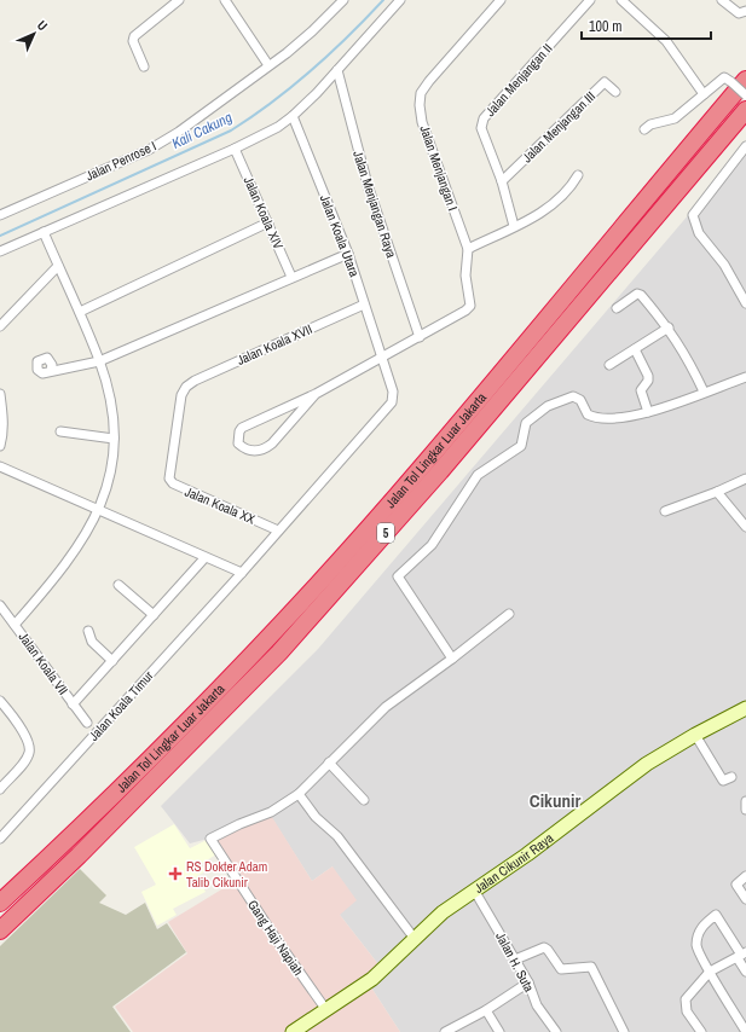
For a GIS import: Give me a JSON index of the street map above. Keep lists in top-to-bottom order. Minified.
{"streets":{"highway":["Jalan Tol Lingkar Luar Jakarta","5"],"street":["Jalan Menjangan II","Jalan Menjangan III","Jalan Penrose I","Jalan Menjangan I","Jalan Menjangan Raya","Jalan Koala XIV","Jalan Koala Utara","Jalan Koala XVII","Jalan Koala XX","Jalan Koala VII","Jalan Koala Timur","Jalan Cikunir Raya","Gang Haji Napiah","Jalan H. Suta"]},"crossings":[["Jalan Menjangan II","Jalan Menjangan III"],["Jalan Koala Utara","Jalan Koala XVII"],["Jalan Koala Utara","Jalan Koala XX"],["Jalan Koala Utara","Jalan Koala Timur"],["Jalan Koala XVII","Jalan Koala XX"],["Jalan Koala XX","Jalan Koala Timur"],["Jalan Cikunir Raya","Gang Haji Napiah"],["Jalan Cikunir Raya","Jalan H. Suta"]],"districts":["Cikunir"],"water":["Kali Cakung"],"places":{"health":["RS Dokter Adam Talib Cikunir"]},"scale_bar":"100 m","north":"top right"}
